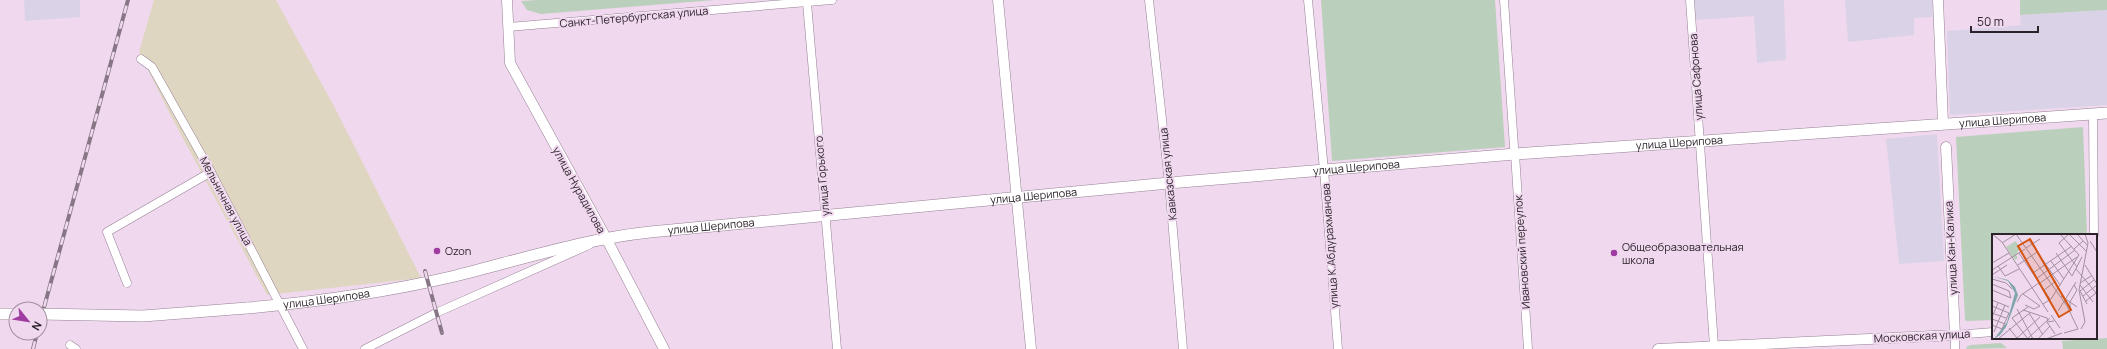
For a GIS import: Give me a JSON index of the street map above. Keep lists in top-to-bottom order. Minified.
{"streets":{"main road":["улица Шерипова"],"street":["Санкт-Петербургская улица","улица Сафонова","Кавказская улица","улица Горького","улица Нурадилова","Мельничная улица","улица К.Абдурахманова","улица Кан-Калика","Ивановский переулок","Московская улица"]},"crossings":[["Санкт-Петербургская улица","улица Горького"],["Санкт-Петербургская улица","улица Нурадилова"],["улица Сафонова","улица Шерипова"],["улица Сафонова","Московская улица"],["улица Шерипова","Кавказская улица"],["улица Шерипова","улица Горького"],["улица Шерипова","улица Нурадилова"],["улица Шерипова","Мельничная улица"],["улица Шерипова","улица К.Абдурахманова"],["улица Шерипова","Ивановский переулок"],["улица Кан-Калика","Московская улица"]],"places":["Ozon","Общеобразовательная школа"],"scale_bar":"50 m","north":"bottom right"}
